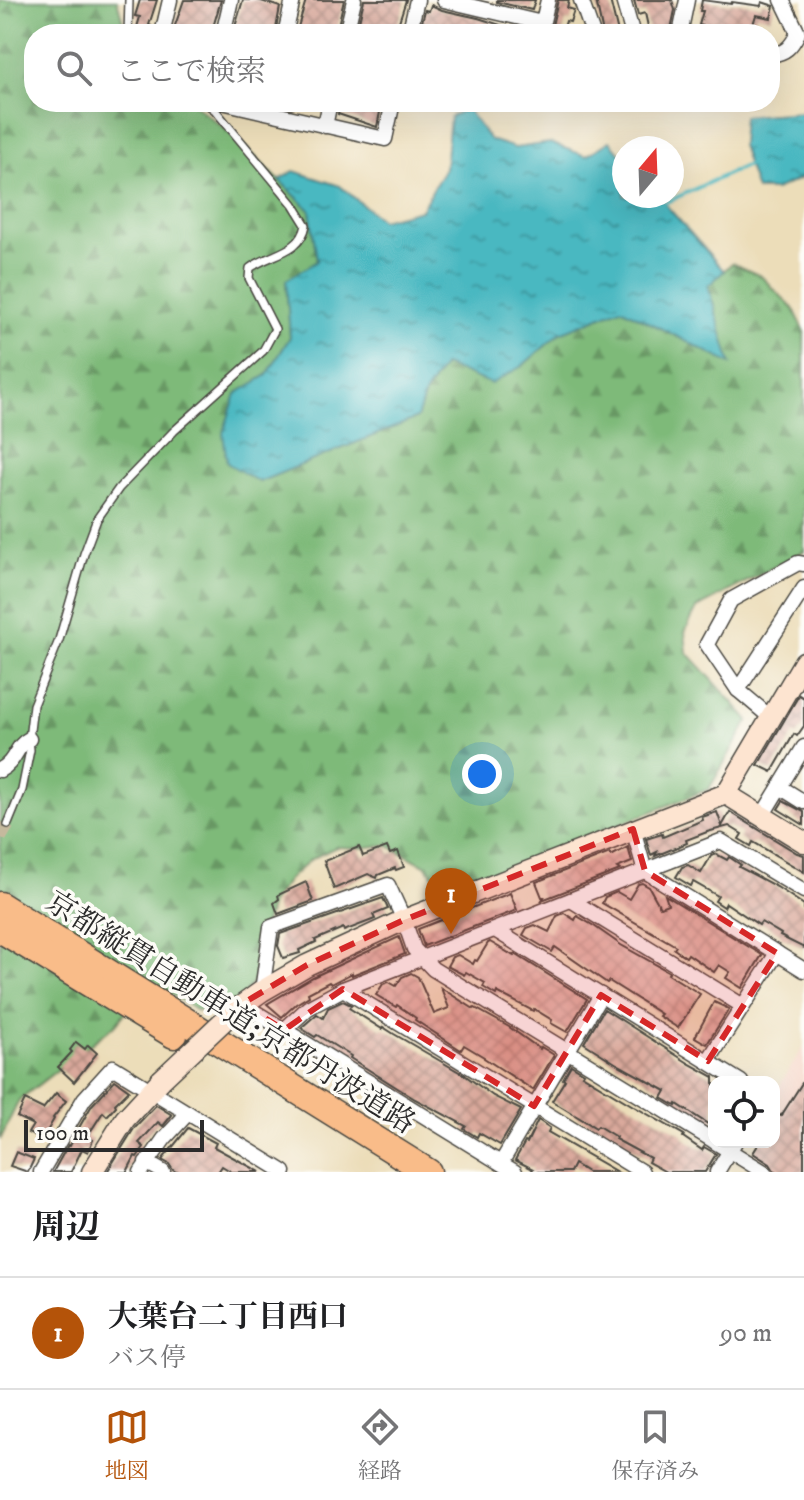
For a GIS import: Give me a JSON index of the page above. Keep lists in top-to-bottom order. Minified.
{"streets":{"highway":["京都縦貫自動車道;京都丹波道路"]},"scale_bar":"100 m","north":"top","page":{"search":"ここで検索","pins":"1","scale":"100 m","heading":"周辺","list":[{"mark":"1","name":"大葉台二丁目西口","note":"バス停","value":"90 m"}],"nav":["地図","経路","保存済み"]}}
